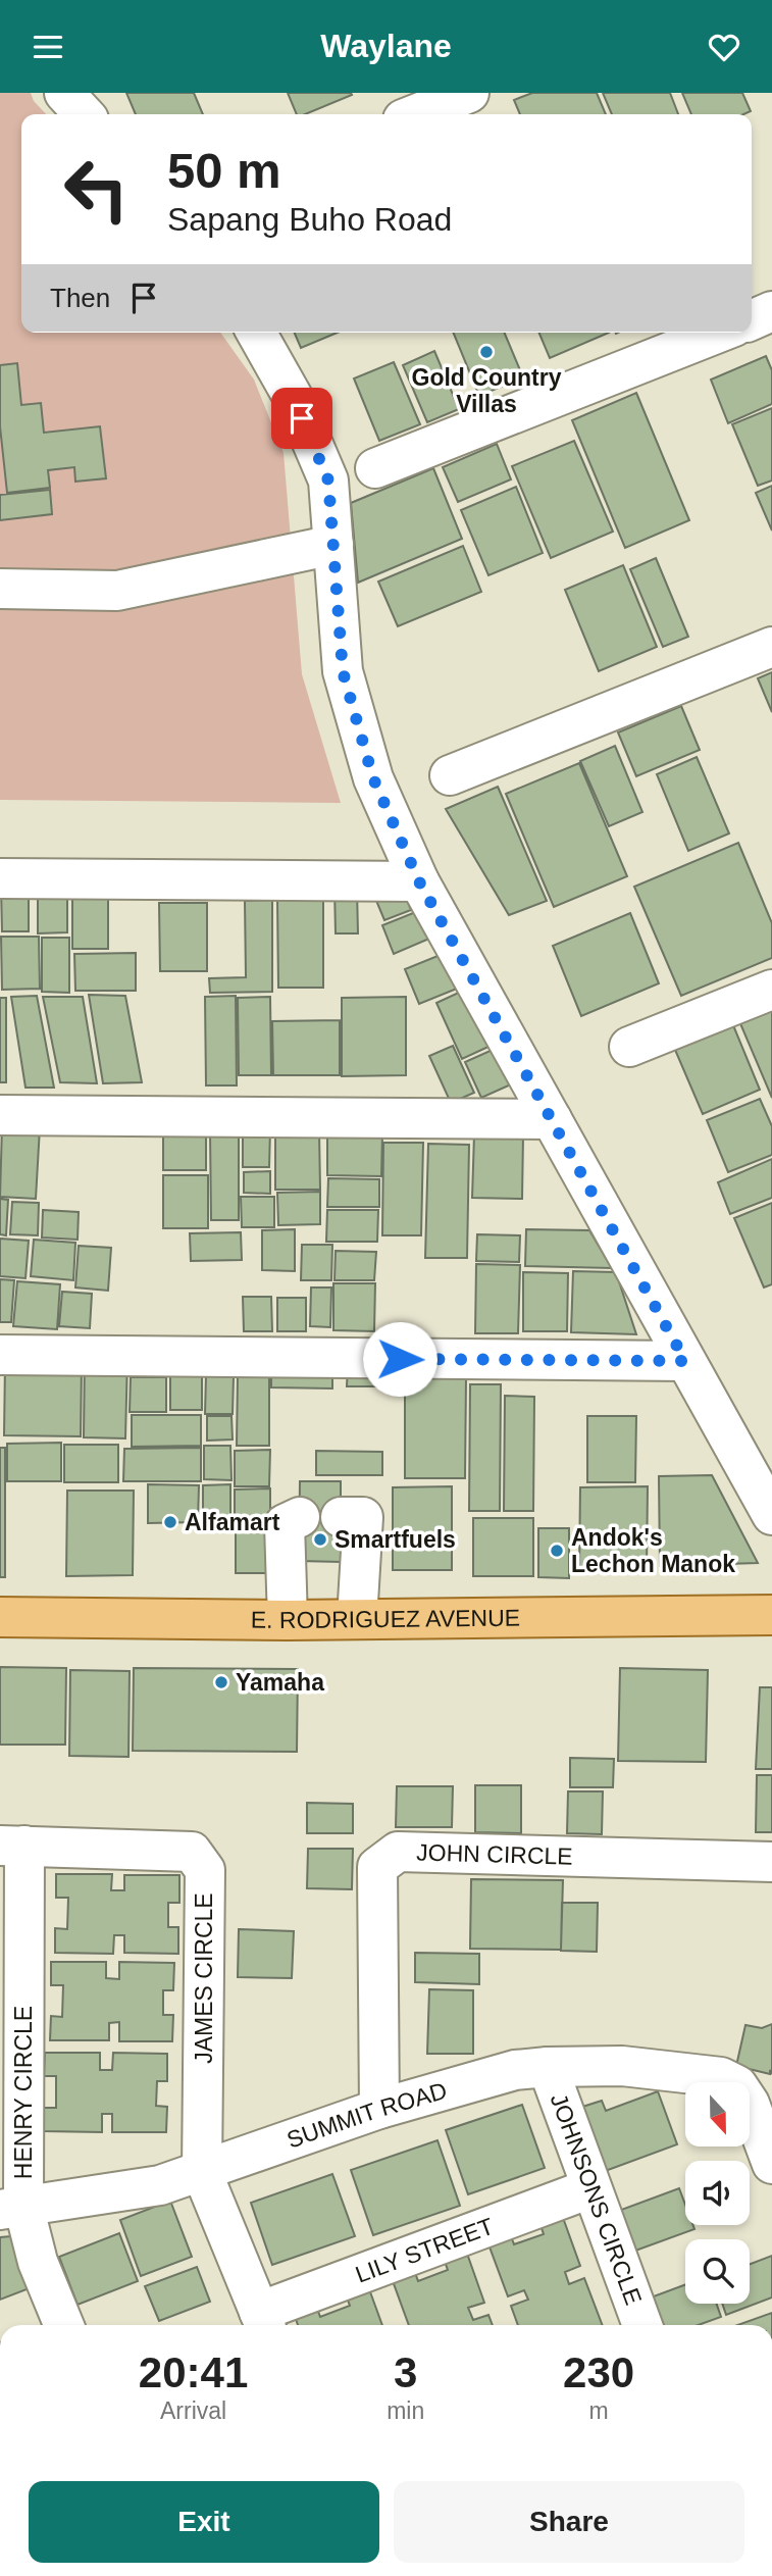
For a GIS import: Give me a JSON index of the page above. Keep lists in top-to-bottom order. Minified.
{"streets":{"main road":["E. RODRIGUEZ AVENUE"],"street":["JOHN CIRCLE","JAMES CIRCLE","HENRY CIRCLE","SUMMIT ROAD","JOHNSONS CIRCLE","LILY STREET"]},"crossings":[["JOHN CIRCLE","SUMMIT ROAD"],["JAMES CIRCLE","HENRY CIRCLE"],["JAMES CIRCLE","SUMMIT ROAD"],["HENRY CIRCLE","SUMMIT ROAD"],["SUMMIT ROAD","JOHNSONS CIRCLE"],["JOHNSONS CIRCLE","LILY STREET"]],"places":["Gold Country Villas","Alfamart","Smartfuels","Andok's Lechon Manok","Yamaha"],"north":"bottom","page":{"header":"Waylane","turn":["50 m","Sapang Buho Road"],"then":"Then","eta":["20:41","Arrival","3","min","230","m"],"buttons":["Exit","Share"]}}
